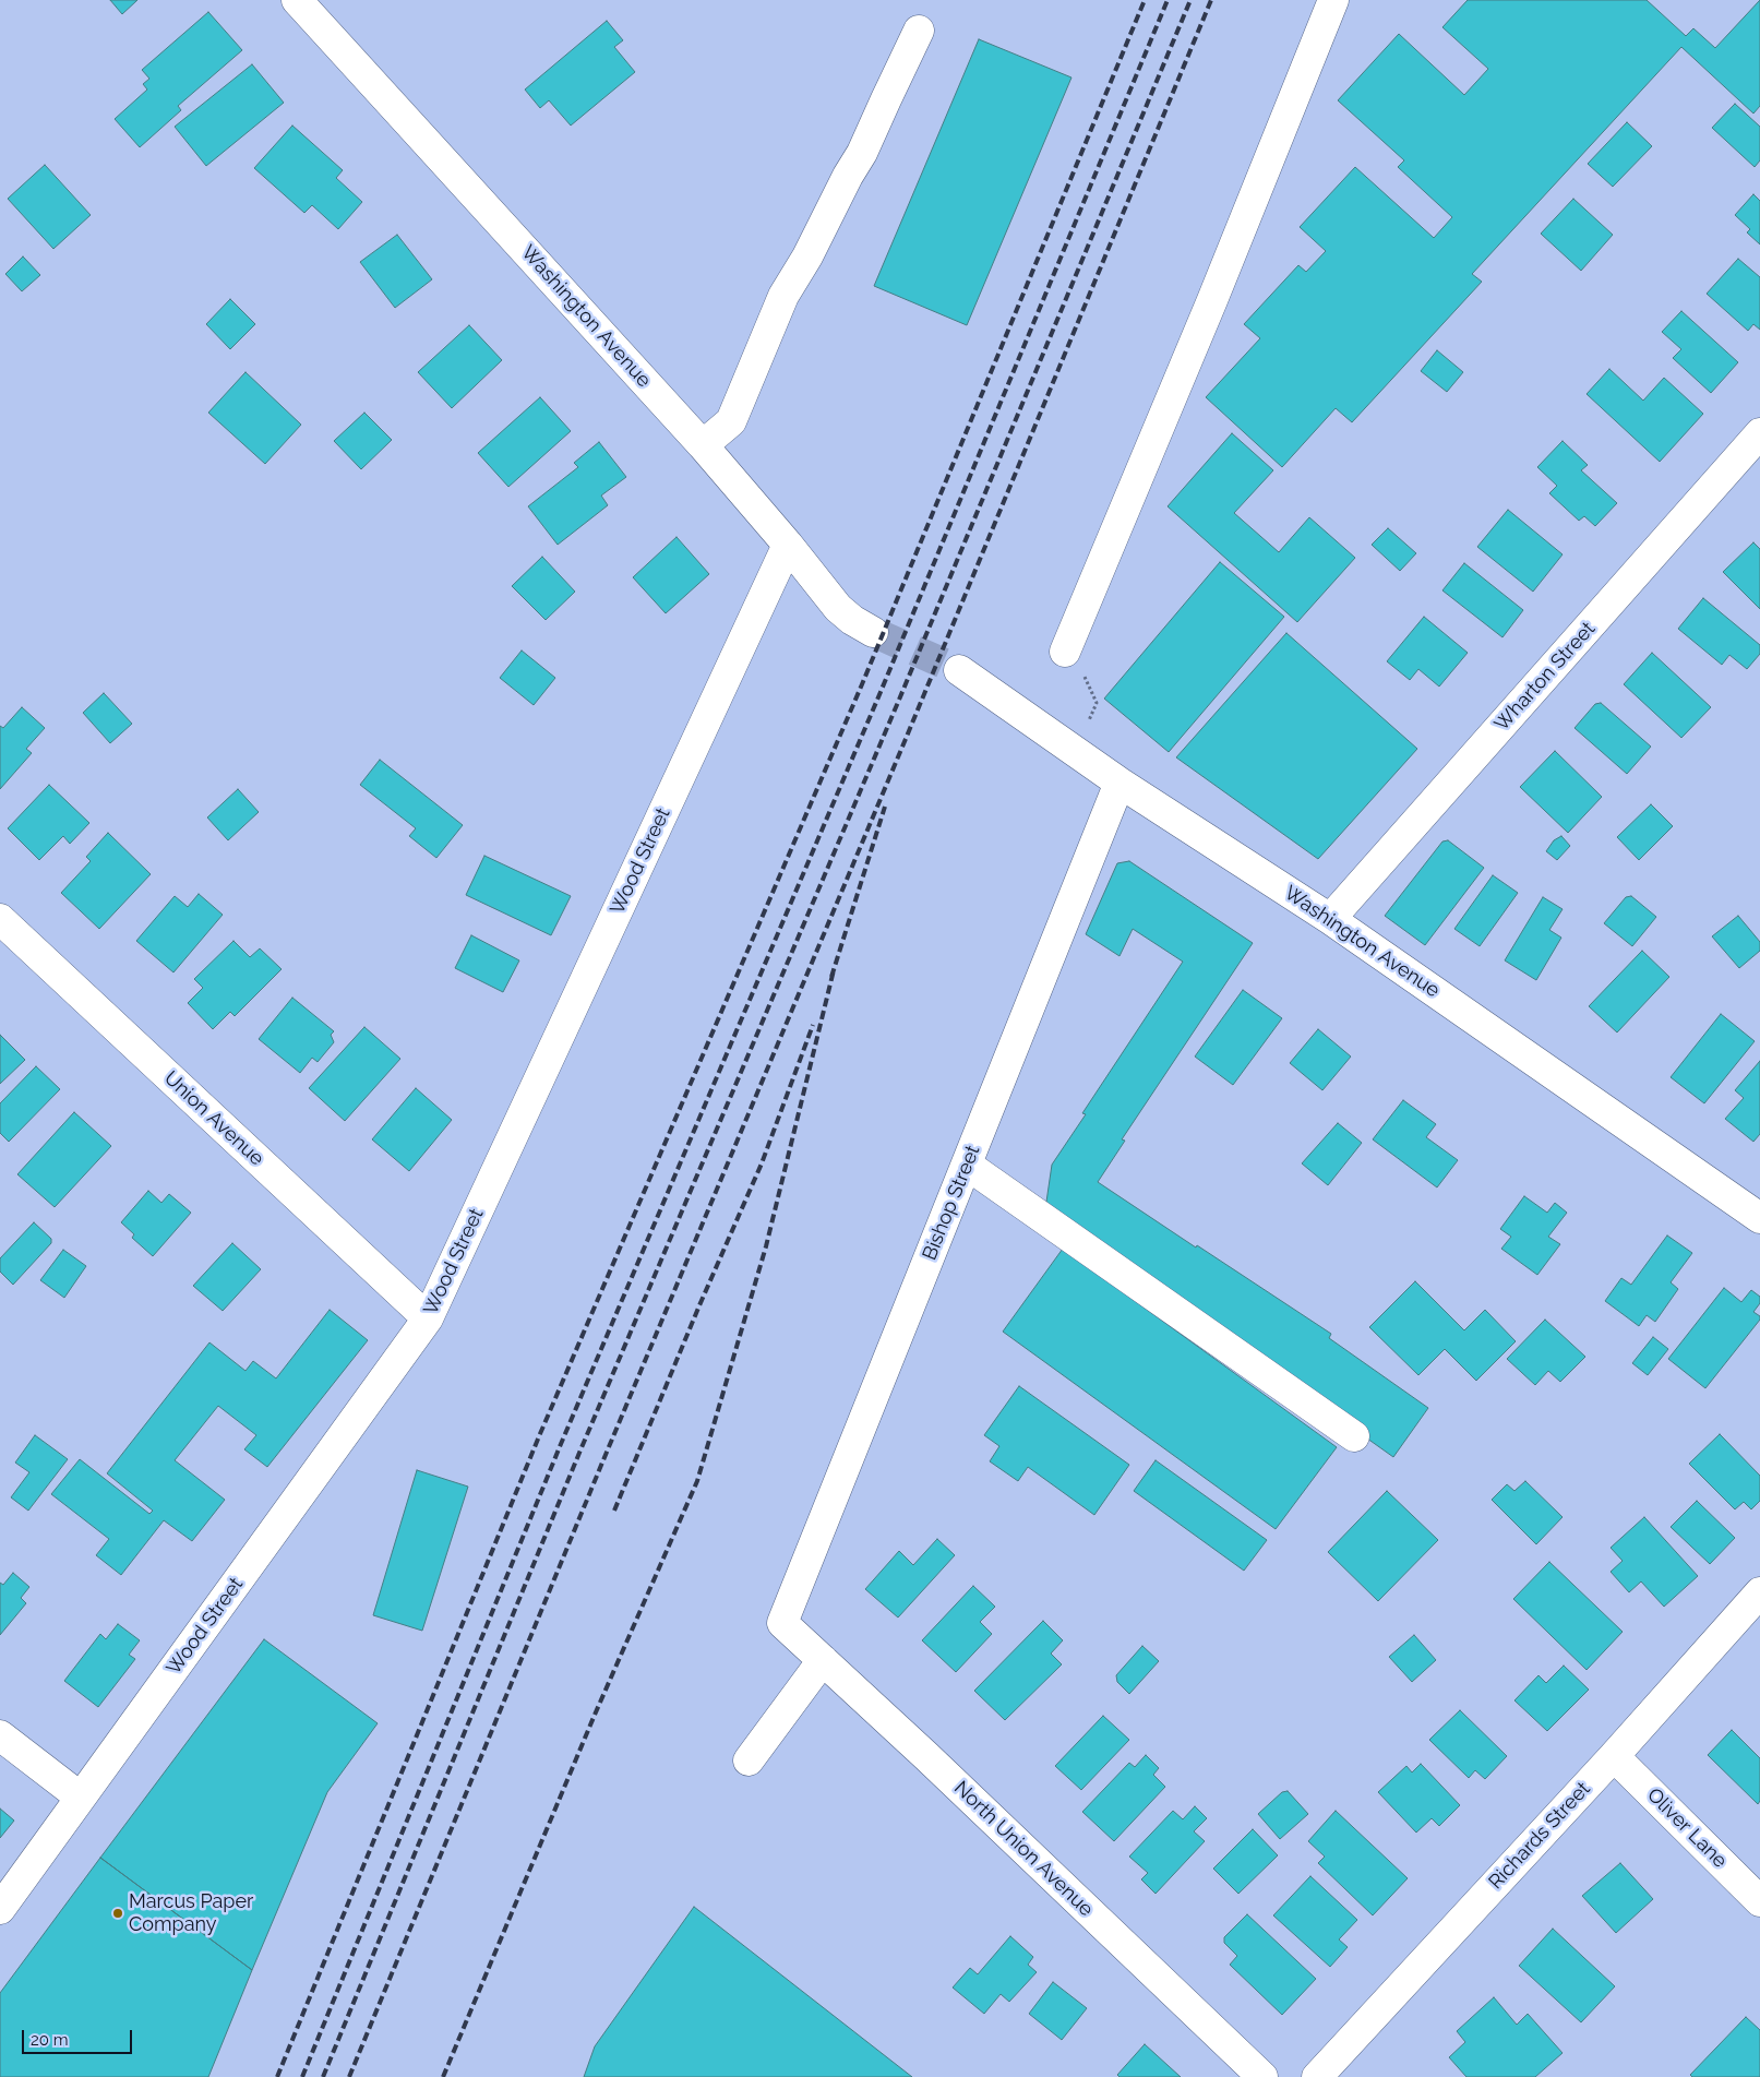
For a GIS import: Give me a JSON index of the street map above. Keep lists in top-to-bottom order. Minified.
{"streets":{"street":["Washington Avenue","Wharton Street","Wood Street","Union Avenue","Bishop Street","Oliver Lane","Richards Street","North Union Avenue"]},"crossings":[["Washington Avenue","Wharton Street"],["Washington Avenue","Wood Street"],["Washington Avenue","Bishop Street"],["Wood Street","Union Avenue"],["Bishop Street","North Union Avenue"],["Oliver Lane","Richards Street"]],"places":["Marcus Paper Company"],"scale_bar":"20 m"}
